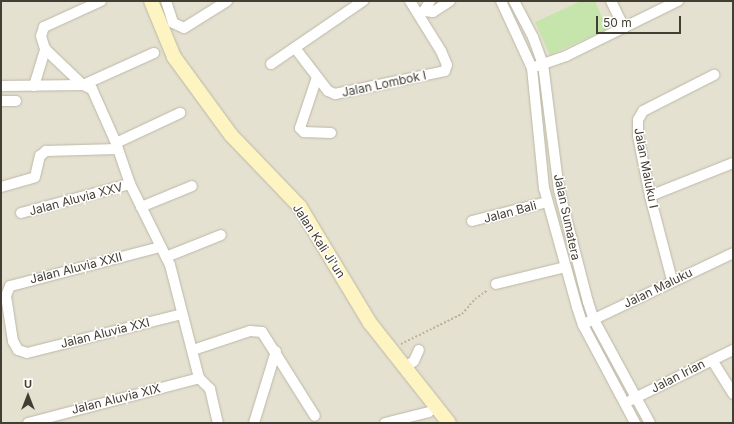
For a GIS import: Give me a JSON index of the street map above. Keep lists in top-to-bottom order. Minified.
{"streets":{"street":["Jalan Lombok I","Jalan Maluku I","Jalan Aluvia XXV","Jalan Bali","Jalan Sumatera","Jalan Kali Ji'un","Jalan Aluvia XXII","Jalan Maluku","Jalan Aluvia XXI","Jalan Irian","Jalan Aluvia XIX"]},"crossings":[["Jalan Maluku I","Jalan Maluku"],["Jalan Bali","Jalan Sumatera"],["Jalan Sumatera","Jalan Maluku"],["Jalan Sumatera","Jalan Irian"],["Jalan Aluvia XXII","Jalan Aluvia XXI"]],"scale_bar":"50 m","north":"top"}
